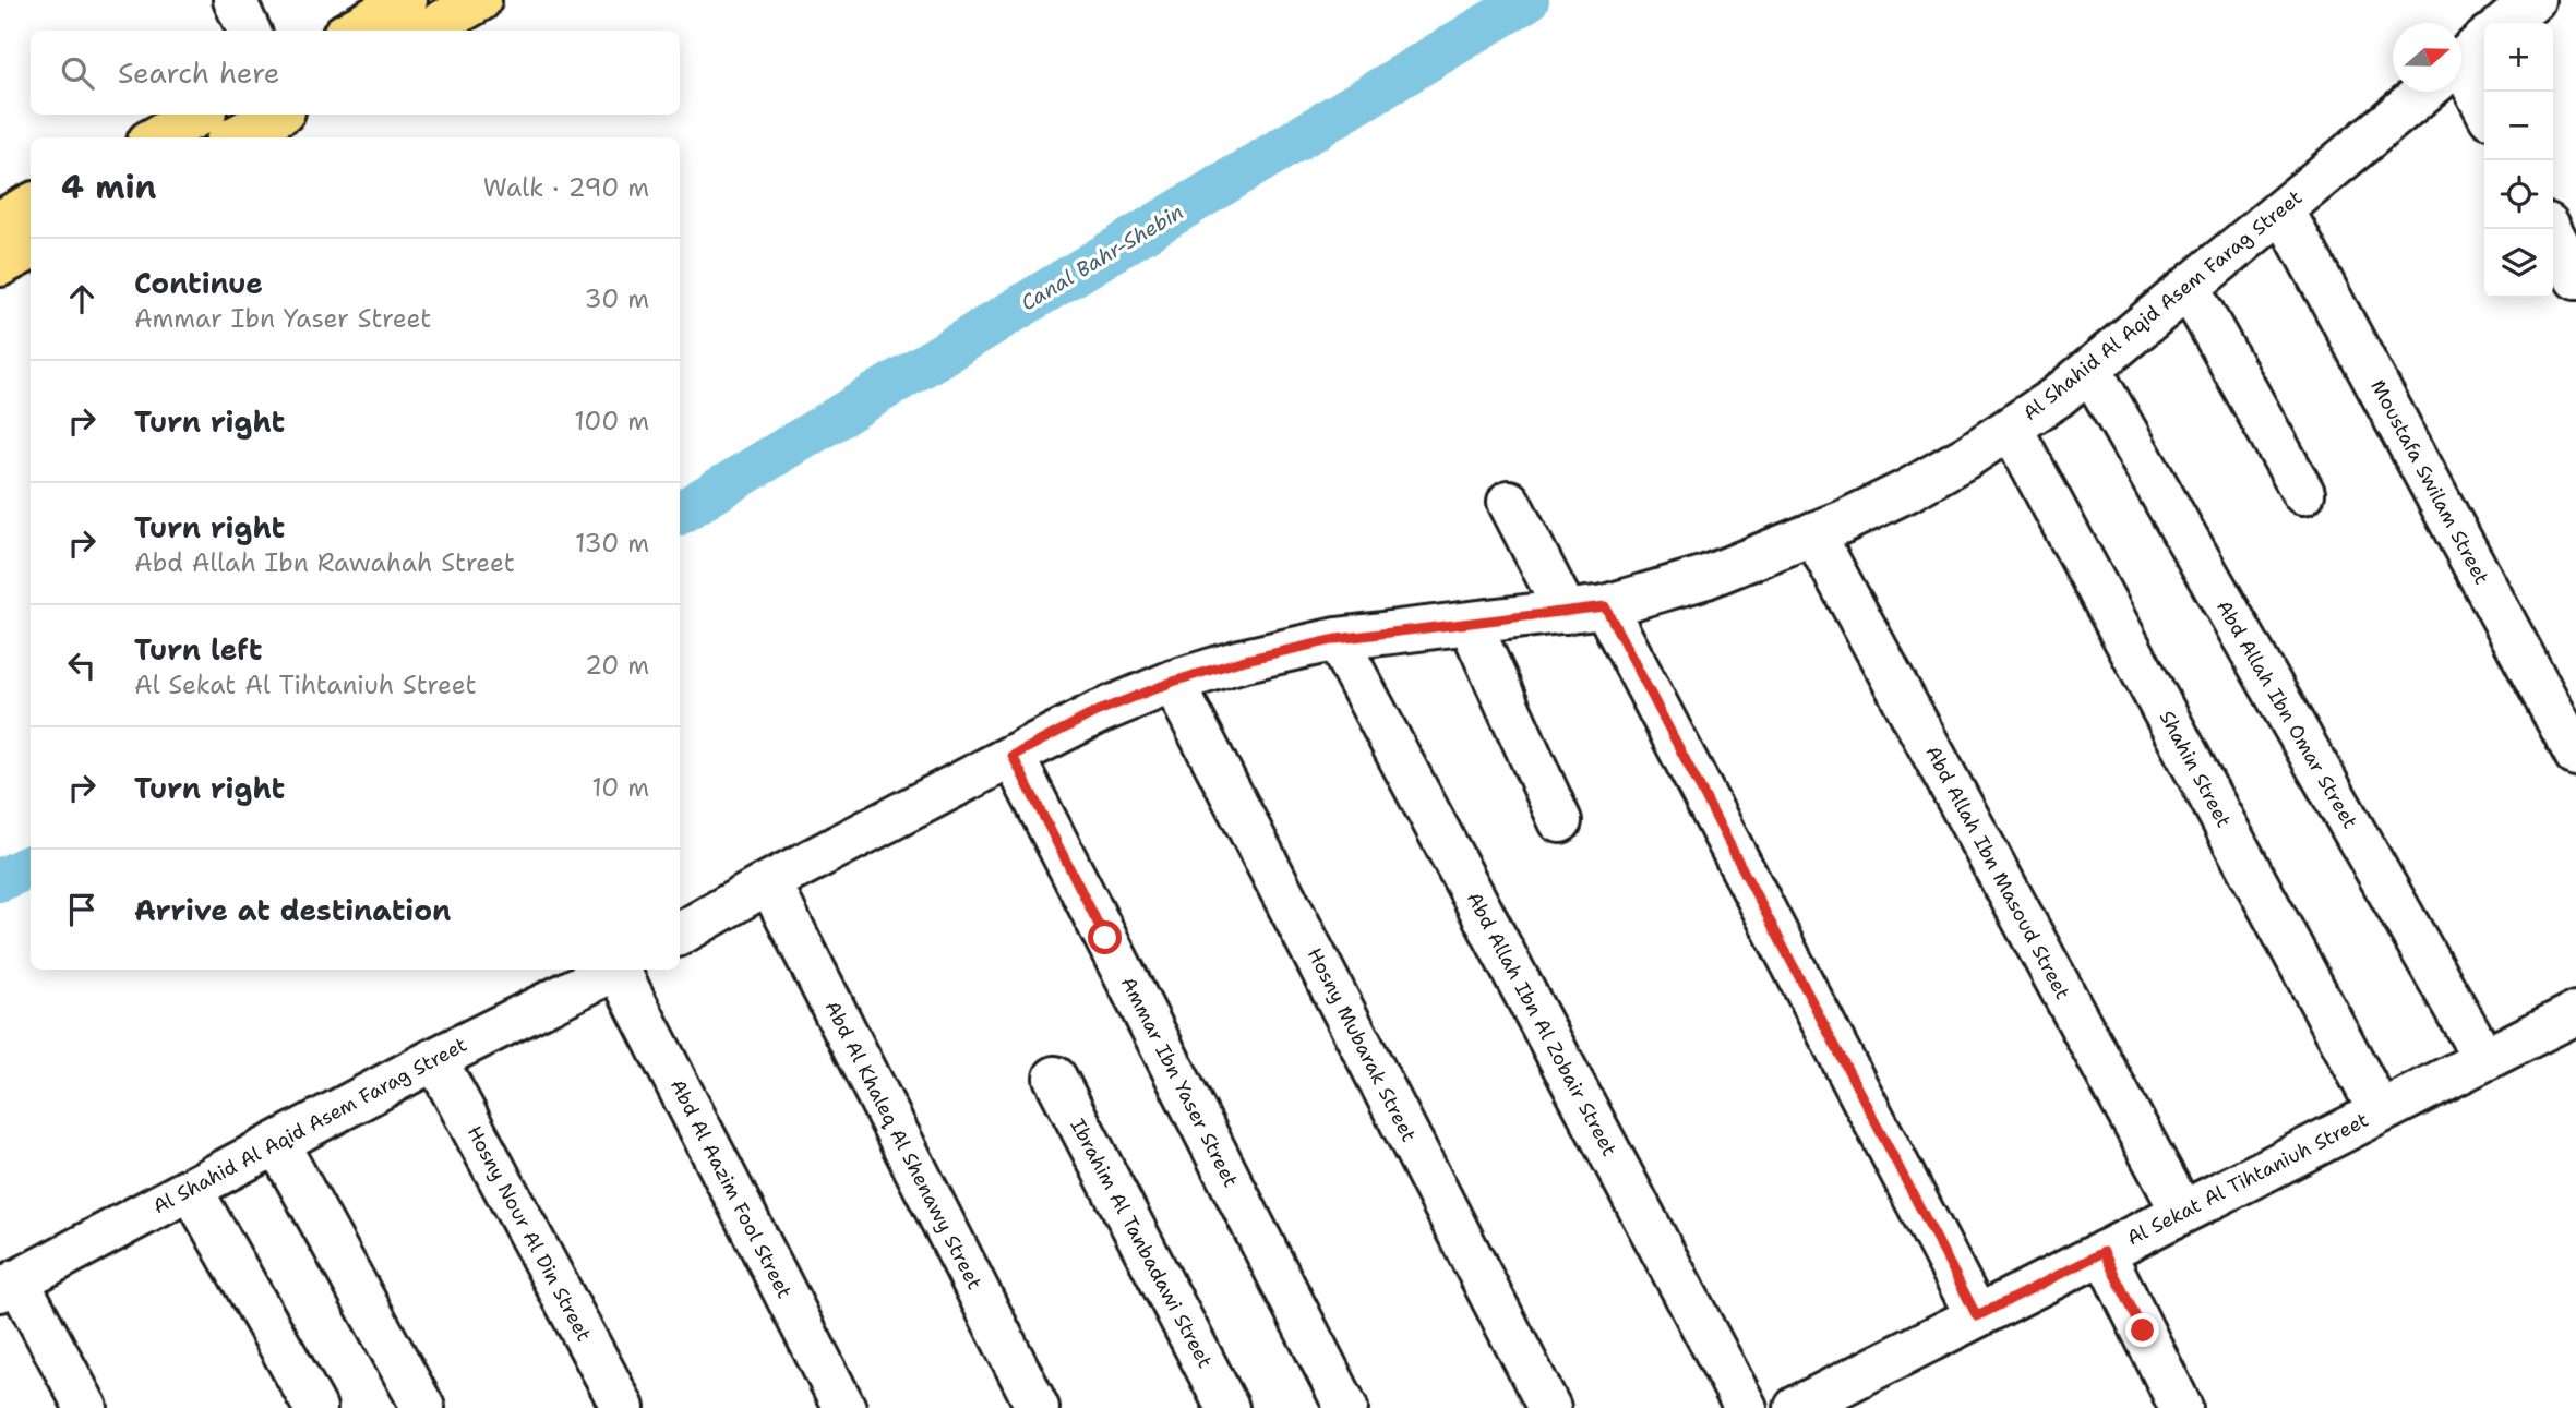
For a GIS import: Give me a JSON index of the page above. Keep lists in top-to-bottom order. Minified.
{"streets":{"street":["Al Shahid Al Aqid Asem Farag Street","Moustafa Swilam Street","Abd Allah Ibn Omar Street","Shahin Street","Abd Allah Ibn Masoud Street","Abd Allah Ibn Al Zobair Street","Hosny Mubarak Street","Ammar Ibn Yaser Street","Abd Al Khaleq Al Shenawy Street","Al Sekat Al Tihtaniuh Street","Abd Al Aazim Fool Street","Hosny Nour Al Din Street","Ibrahim Al Tanbadawi Street"]},"crossings":[["Al Shahid Al Aqid Asem Farag Street","Moustafa Swilam Street"],["Al Shahid Al Aqid Asem Farag Street","Abd Allah Ibn Omar Street"],["Al Shahid Al Aqid Asem Farag Street","Shahin Street"],["Al Shahid Al Aqid Asem Farag Street","Abd Allah Ibn Masoud Street"],["Al Shahid Al Aqid Asem Farag Street","Abd Allah Ibn Al Zobair Street"],["Al Shahid Al Aqid Asem Farag Street","Hosny Mubarak Street"],["Al Shahid Al Aqid Asem Farag Street","Ammar Ibn Yaser Street"],["Al Shahid Al Aqid Asem Farag Street","Abd Al Khaleq Al Shenawy Street"],["Al Shahid Al Aqid Asem Farag Street","Hosny Nour Al Din Street"],["Abd Allah Ibn Omar Street","Al Sekat Al Tihtaniuh Street"],["Shahin Street","Al Sekat Al Tihtaniuh Street"],["Abd Allah Ibn Masoud Street","Al Sekat Al Tihtaniuh Street"]],"water":["Canal Bahr-Shebin"],"north":"right","page":{"map_buttons":["+","−"],"search":"Search here","heading":["4 min","Walk · 290 m"],"list":[["Continue","Ammar Ibn Yaser Street","30 m"],["Turn right","100 m"],["Turn right","Abd Allah Ibn Rawahah Street","130 m"],["Turn left","Al Sekat Al Tihtaniuh Street","20 m"],["Turn right","10 m"],"Arrive at destination"]}}
